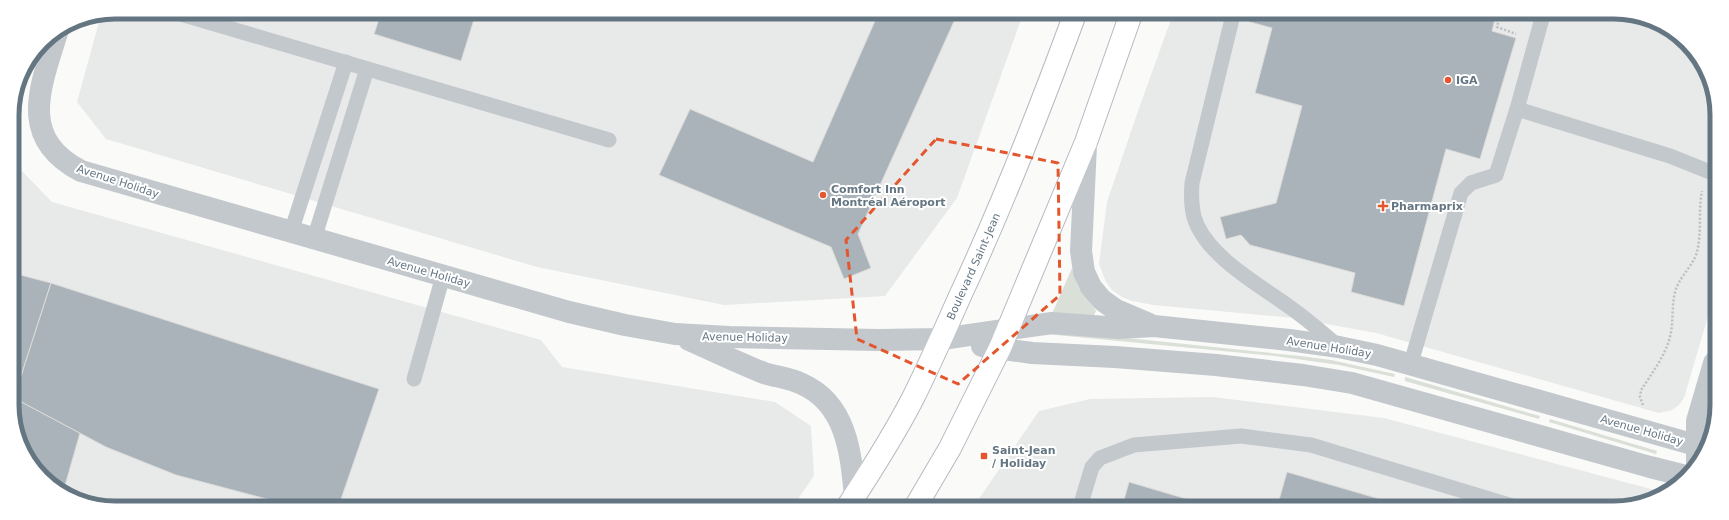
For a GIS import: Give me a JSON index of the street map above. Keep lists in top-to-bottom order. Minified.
{"streets":{"main road":["Boulevard Saint-Jean"],"street":["Avenue Holiday"]},"crossings":[["Avenue Holiday","Boulevard Saint-Jean"]],"places":{"other":["IGA","Comfort Inn Montréal Aéroport"],"health":["Pharmaprix"],"transit":["Saint-Jean / Holiday"]}}
